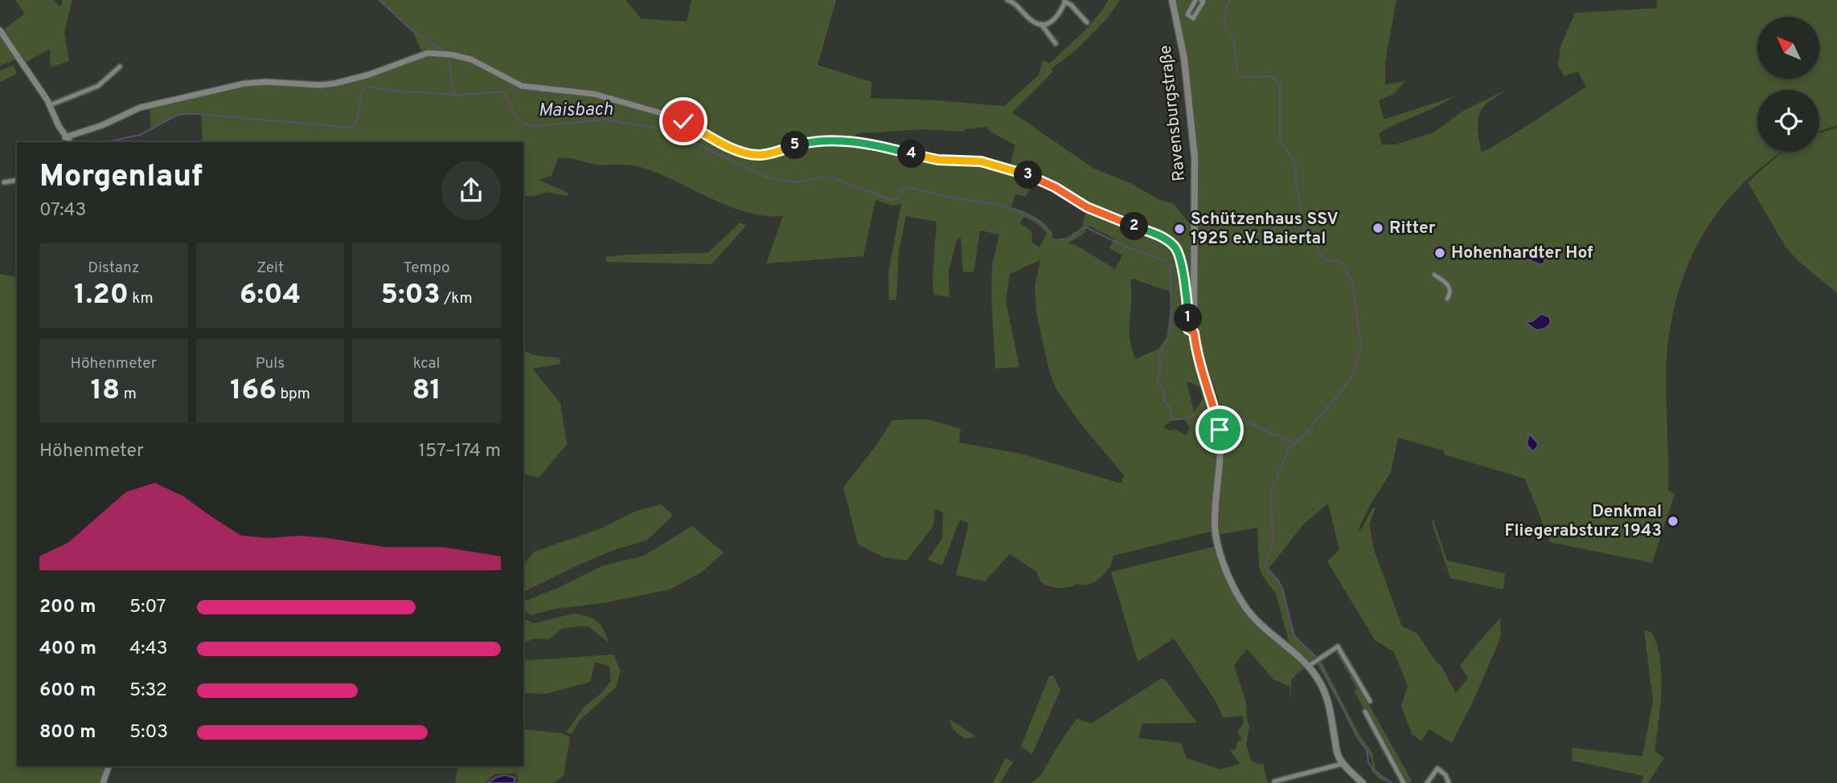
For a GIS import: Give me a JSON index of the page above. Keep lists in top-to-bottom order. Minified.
{"streets":{"main road":["Ravensburgstraße"]},"water":["Maisbach"],"places":["Ritter","Schützenhaus SSV 1925 e.V. Baiertal","Hohenhardter Hof","Denkmal Fliegerabsturz 1943"],"north":"top left","page":{"pins":["5","4","3","2","1"],"heading":["Morgenlauf","07:43"],"stats":[["Distanz","1.20 km"],["Zeit","6:04"],["Tempo","5:03 /km"],["Höhenmeter","18 m"],["Puls","166 bpm"],["kcal","81"]],"chart":["Höhenmeter","157–174 m"],"list":[{"name":"200 m","note":"5:07"},{"name":"400 m","note":"4:43"},{"name":"600 m","note":"5:32"},{"name":"800 m","note":"5:03"}]}}
